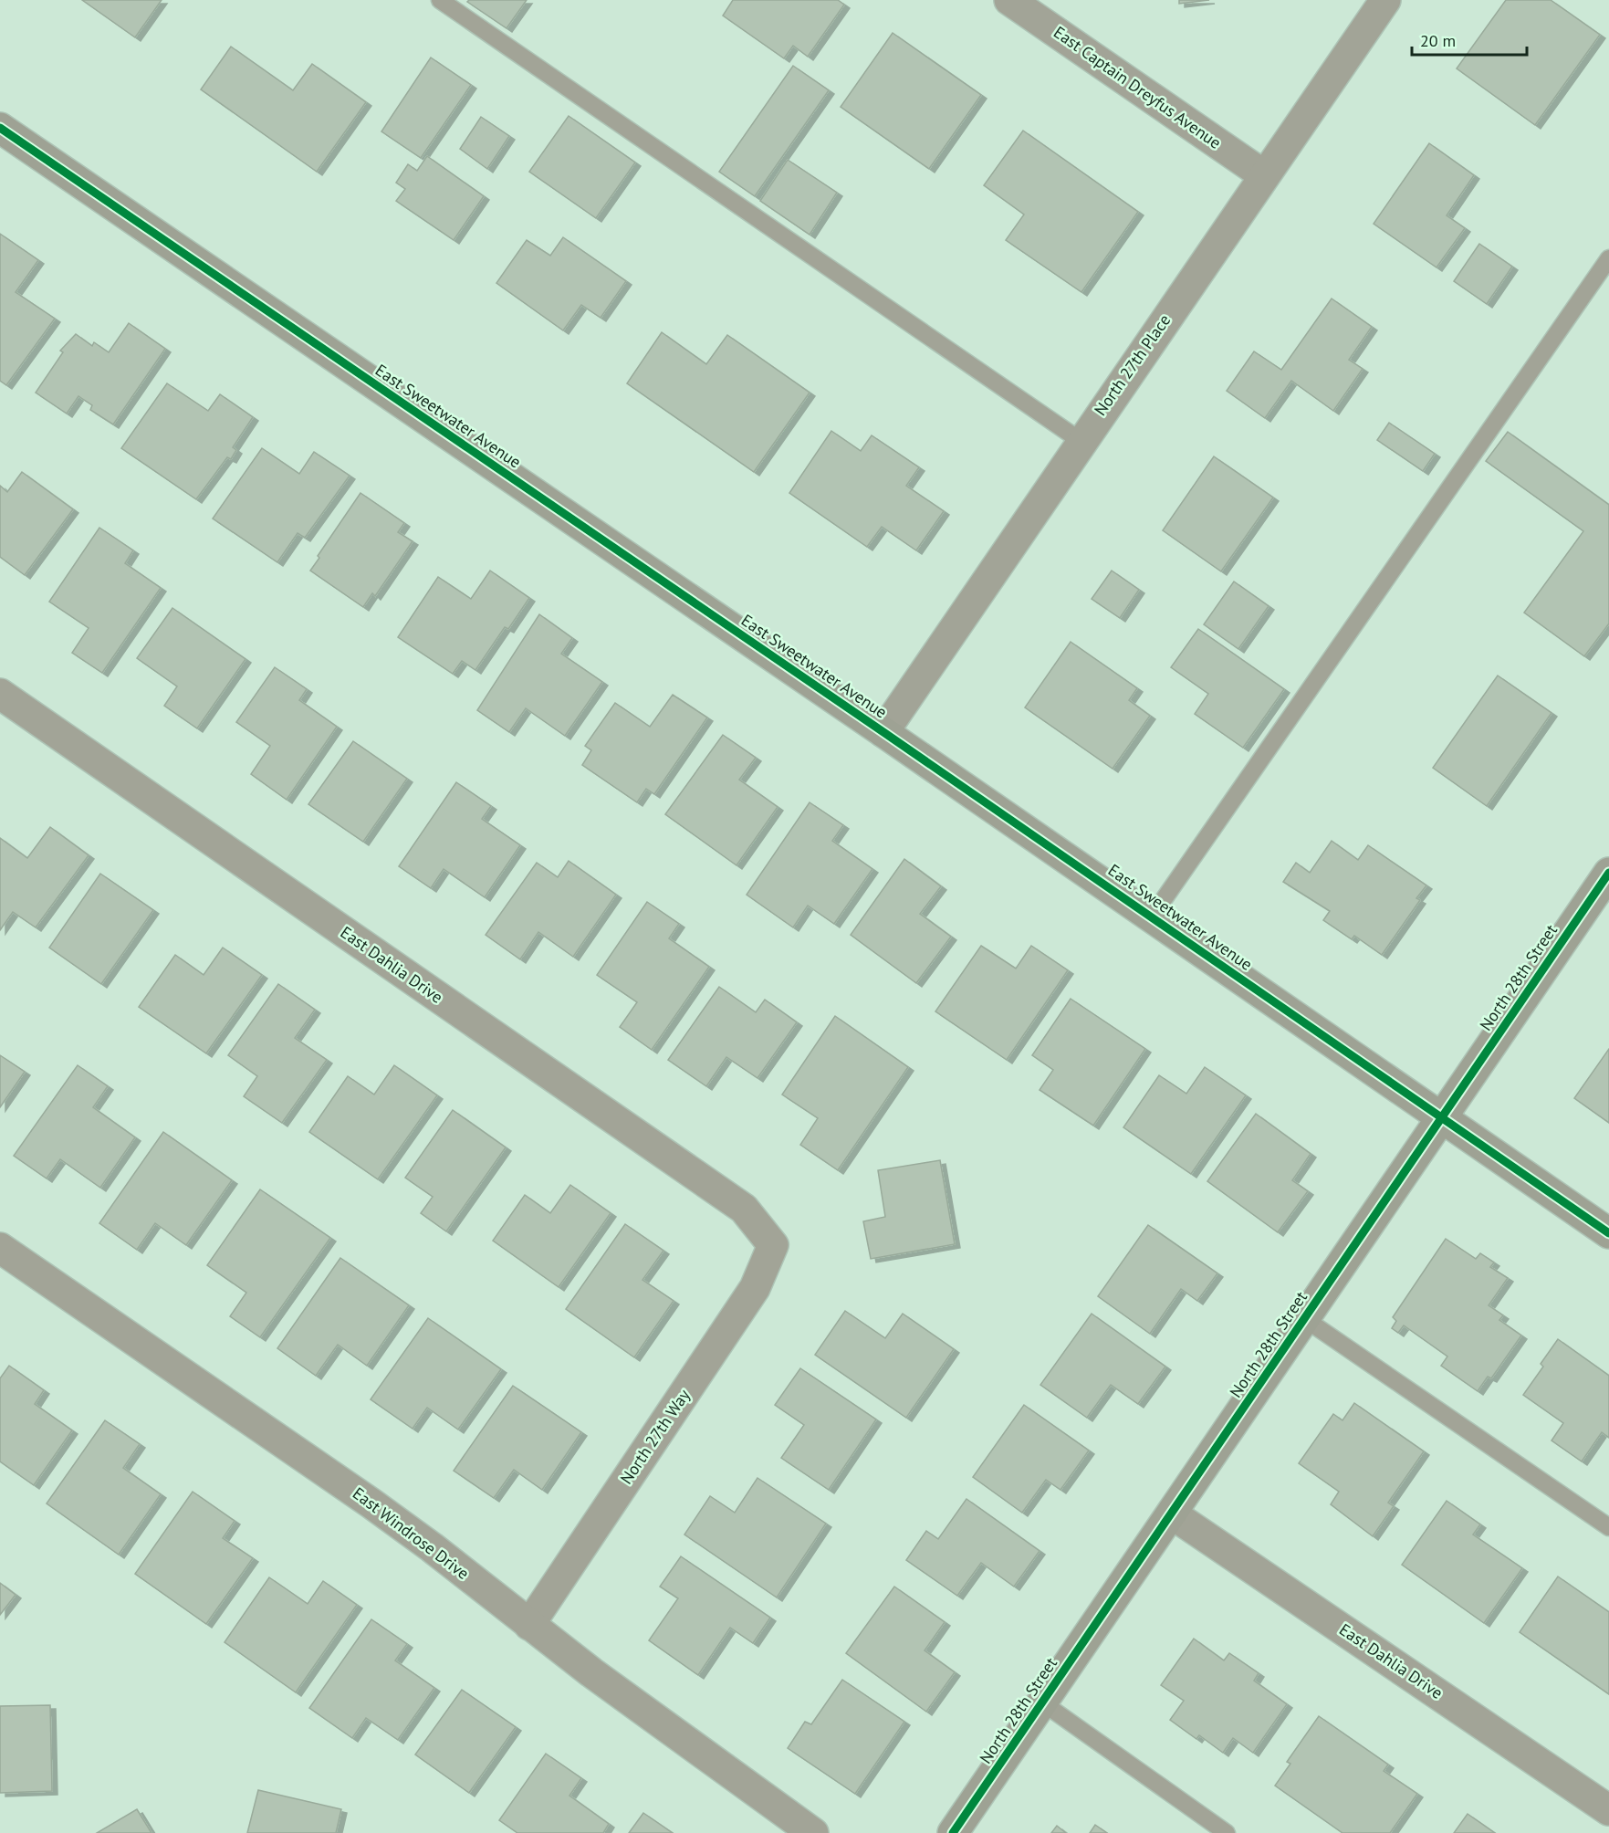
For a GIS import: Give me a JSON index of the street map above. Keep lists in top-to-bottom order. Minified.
{"streets":{"street":["East Captain Dreyfus Avenue","North 27th Place","East Sweetwater Avenue","East Dahlia Drive","North 28th Street","North 27th Way","East Windrose Drive"]},"crossings":[["East Captain Dreyfus Avenue","North 27th Place"],["North 27th Place","East Sweetwater Avenue"],["East Sweetwater Avenue","North 28th Street"],["East Dahlia Drive","North 28th Street"],["East Dahlia Drive","North 27th Way"],["North 27th Way","East Windrose Drive"]],"scale_bar":"20 m"}
